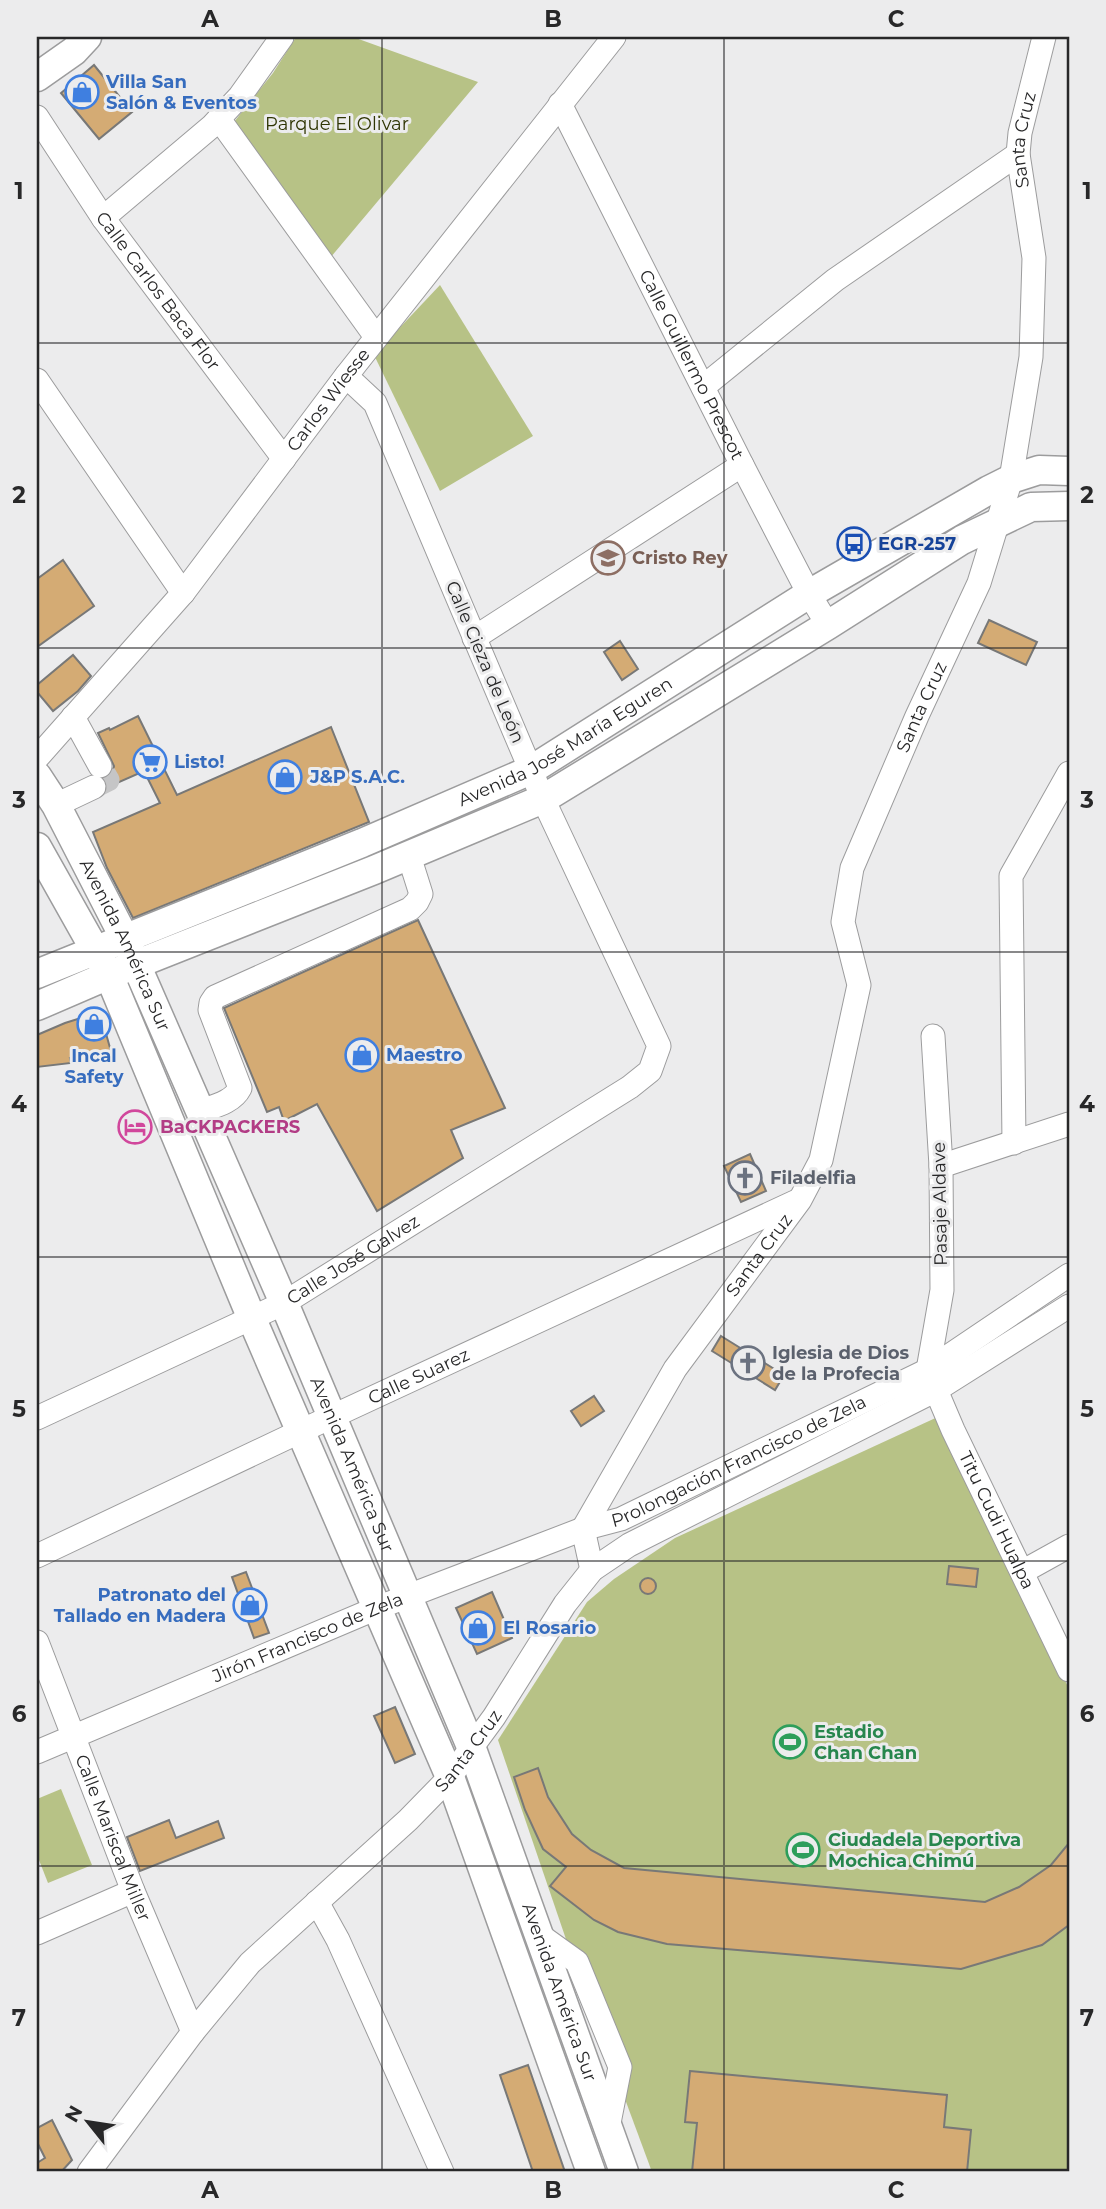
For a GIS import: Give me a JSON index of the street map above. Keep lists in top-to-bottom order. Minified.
{"streets":{"main road":["Avenida José María Eguren","Avenida América Sur"],"street":["Santa Cruz","Calle Carlos Baca Flor","Calle Guillermo Prescot","Carlos Wiesse","Calle Cieza de León","Pasaje Aldave","Calle José Galvez","Calle Suarez","Prolongación Francisco de Zela","Titu Cudi Hualpa","Jirón Francisco de Zela","Calle Mariscal Miller"]},"crossings":[["Santa Cruz","Avenida José María Eguren"],["Santa Cruz","Avenida América Sur"],["Santa Cruz","Calle Suarez"],["Santa Cruz","Prolongación Francisco de Zela"],["Santa Cruz","Jirón Francisco de Zela"],["Santa Cruz","Calle Mariscal Miller"],["Calle Carlos Baca Flor","Carlos Wiesse"],["Calle Guillermo Prescot","Carlos Wiesse"],["Calle Guillermo Prescot","Avenida José María Eguren"],["Carlos Wiesse","Calle Cieza de León"],["Calle Cieza de León","Avenida José María Eguren"],["Calle Cieza de León","Calle José Galvez"],["Avenida José María Eguren","Avenida América Sur"],["Avenida América Sur","Calle José Galvez"],["Avenida América Sur","Calle Suarez"],["Avenida América Sur","Jirón Francisco de Zela"],["Pasaje Aldave","Prolongación Francisco de Zela"],["Pasaje Aldave","Titu Cudi Hualpa"],["Prolongación Francisco de Zela","Titu Cudi Hualpa"],["Prolongación Francisco de Zela","Jirón Francisco de Zela"],["Jirón Francisco de Zela","Calle Mariscal Miller"]],"parks":["Parque El Olivar"],"places":{"shop":["Villa San Salón & Eventos","J&P S.A.C.","Incal Safety","Maestro","Patronato del Tallado en Madera","El Rosario"],"bus stop":["EGR-257"],"school or university":["Cristo Rey"],"supermarket":["Listo!"],"hotel":["BaCKPACKERS"],"church":["Filadelfia","Iglesia de Dios de la Profecia"],"sports":["Estadio Chan Chan","Ciudadela Deportiva Mochica Chimú"]},"north":"top left","grid":{"columns":["A","B","C"],"rows":["1","2","3","4","5","6","7"]}}
